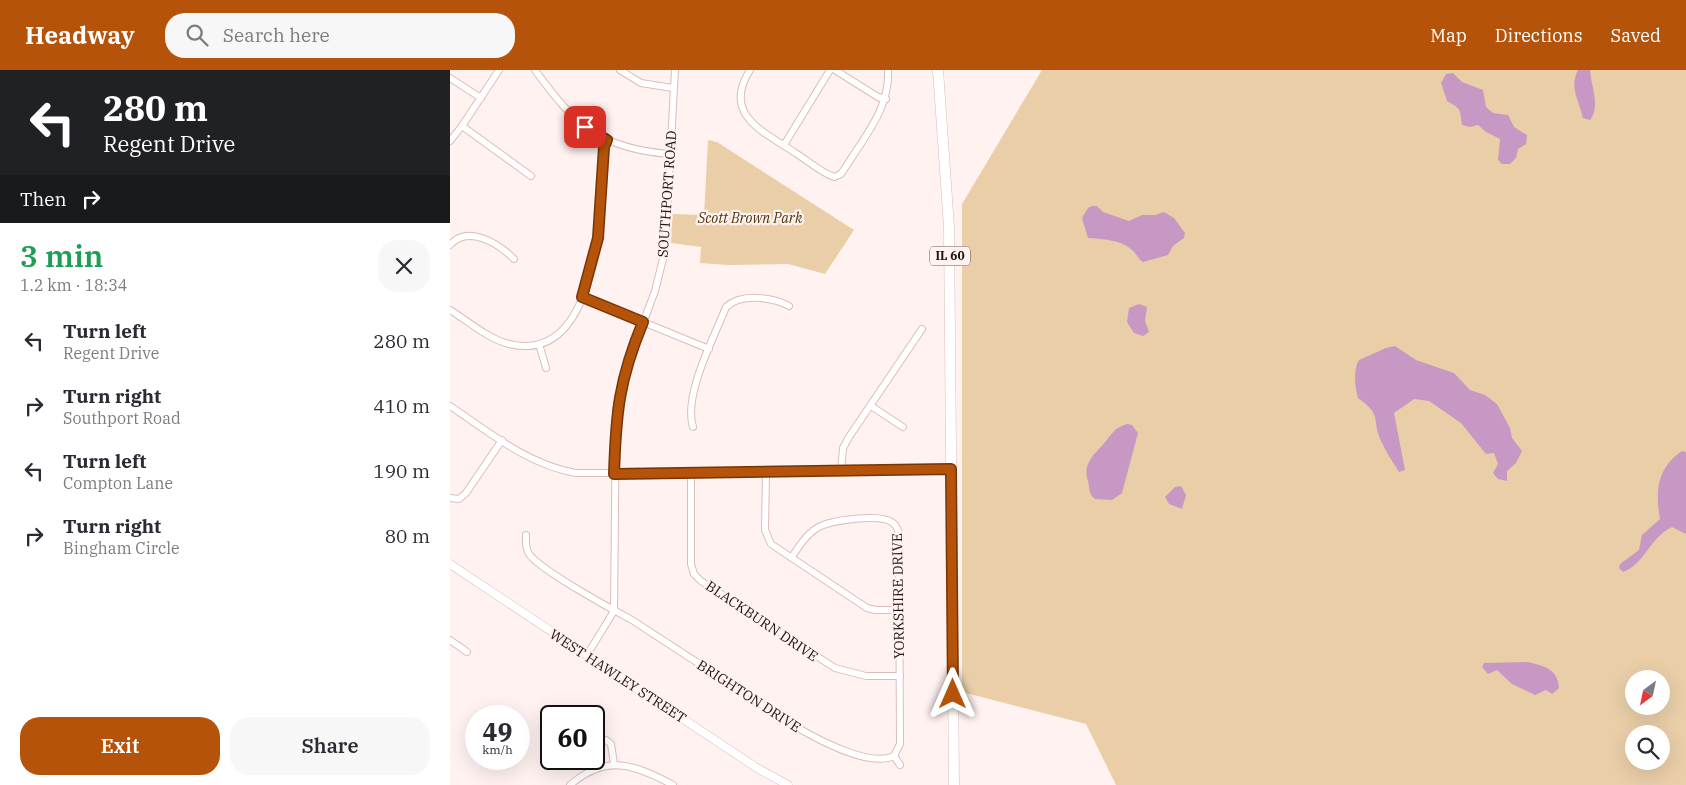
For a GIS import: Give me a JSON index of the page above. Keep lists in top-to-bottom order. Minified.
{"streets":{"main road":["IL 60"],"street":["SOUTHPORT ROAD","YORKSHIRE DRIVE","BLACKBURN DRIVE","WEST HAWLEY STREET","BRIGHTON DRIVE"]},"crossings":[["SOUTHPORT ROAD","BRIGHTON DRIVE"],["YORKSHIRE DRIVE","BLACKBURN DRIVE"],["YORKSHIRE DRIVE","BRIGHTON DRIVE"]],"parks":["Scott Brown Park"],"north":"bottom left","page":{"header":"Headway","search":"Search here","nav":["Map","Directions","Saved"],"turn":["280 m","Regent Drive"],"then":"Then","heading":["3 min","1.2 km · 18:34"],"list":[{"name":"Turn left","note":"Regent Drive","value":"280 m"},{"name":"Turn right","note":"Southport Road","value":"410 m"},{"name":"Turn left","note":"Compton Lane","value":"190 m"},{"name":"Turn right","note":"Bingham Circle","value":"80 m"}],"speed":"49 km/h","limit":"60","buttons":["Exit","Share"]}}
